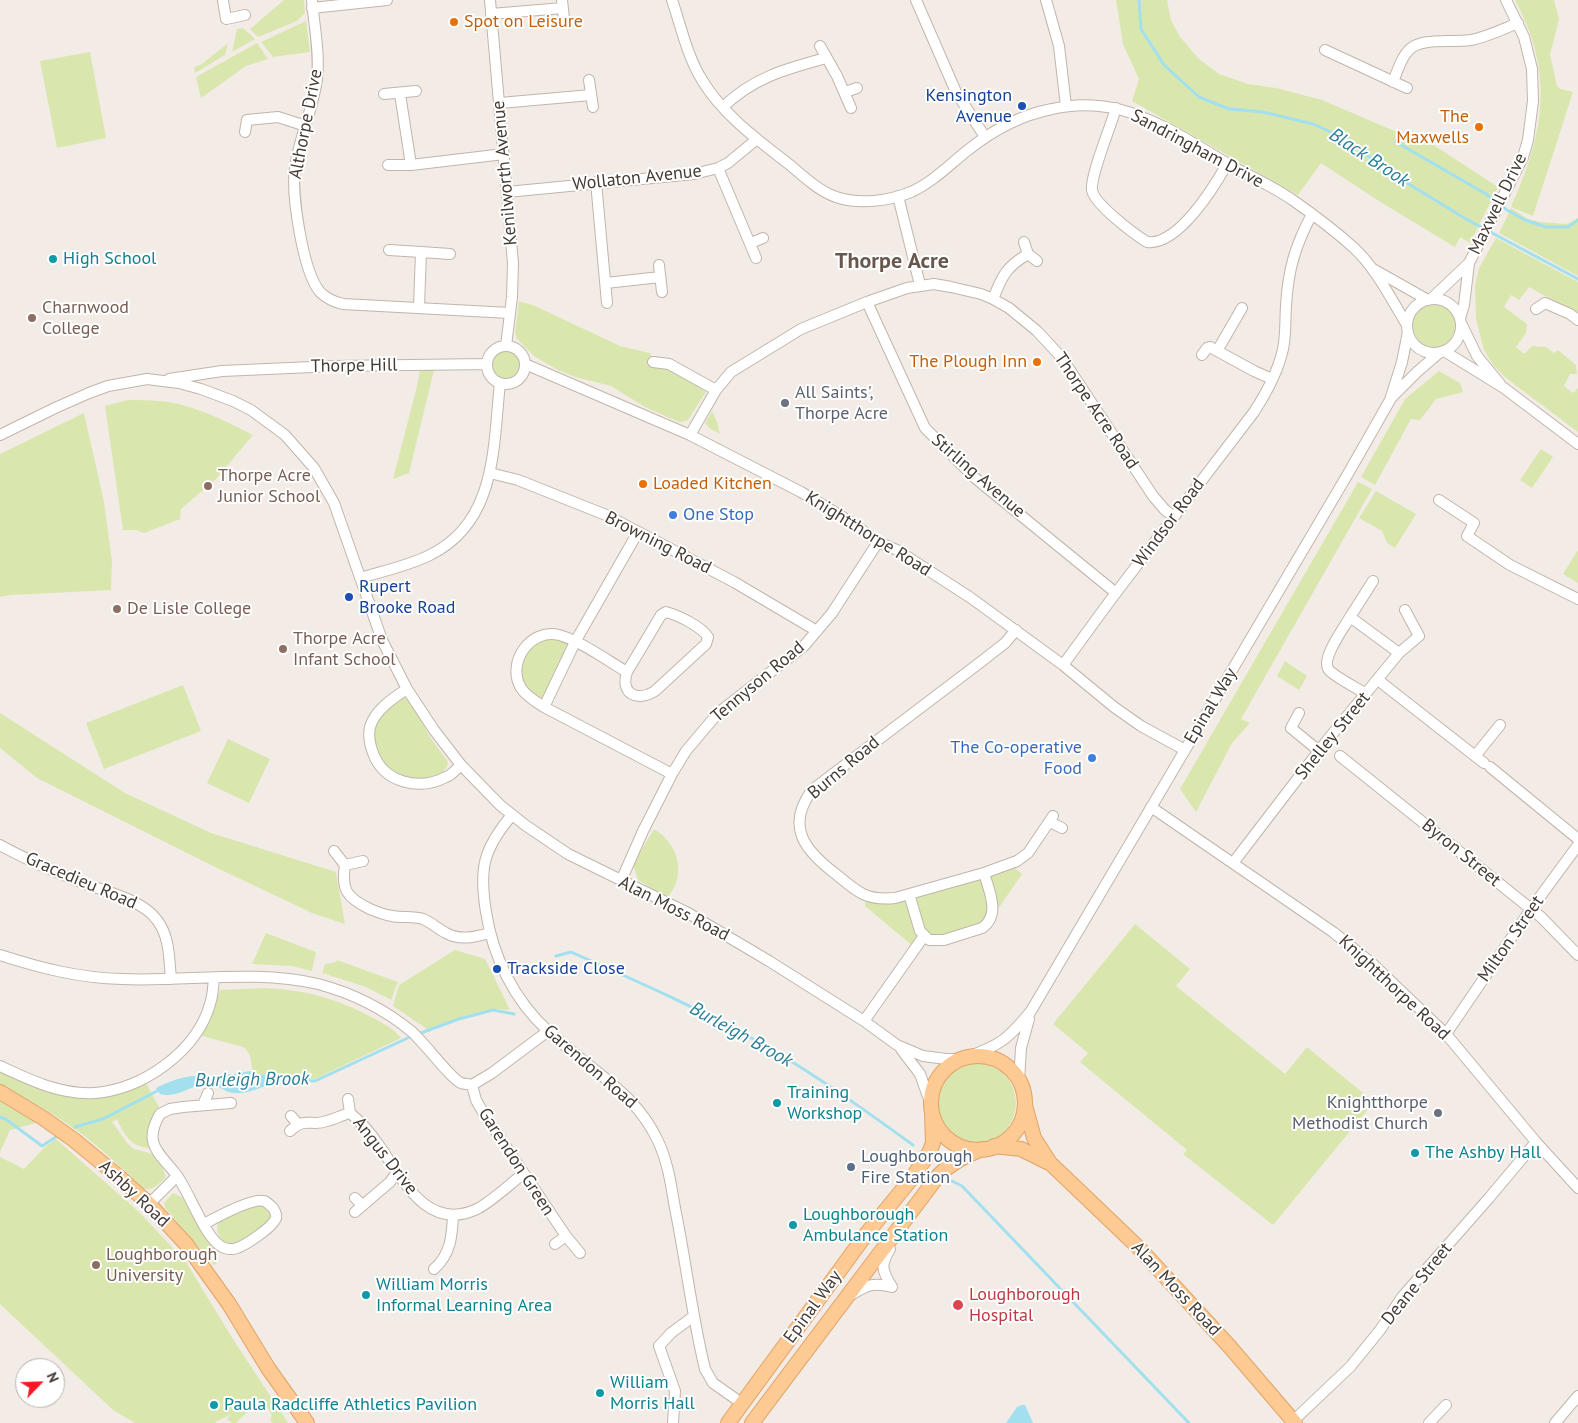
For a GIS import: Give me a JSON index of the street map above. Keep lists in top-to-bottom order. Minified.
{"streets":{"main road":["Epinal Way","Alan Moss Road","Ashby Road"],"street":["Althorpe Drive","Sandringham Drive","Kenilworth Avenue","Wollaton Avenue","Maxwell Drive","Thorpe Hill","Thorpe Acre Road","Stirling Avenue","Windsor Road","Knightthorpe Road","Browning Road","Tennyson Road","Shelley Street","Burns Road","Byron Street","Gracedieu Road","Milton Street","Garendon Road","Angus Drive","Garendon Green","Deane Street"]},"crossings":[["Althorpe Drive","Kenilworth Avenue"],["Sandringham Drive","Wollaton Avenue"],["Sandringham Drive","Maxwell Drive"],["Sandringham Drive","Windsor Road"],["Sandringham Drive","Epinal Way"],["Kenilworth Avenue","Wollaton Avenue"],["Kenilworth Avenue","Thorpe Hill"],["Kenilworth Avenue","Knightthorpe Road"],["Maxwell Drive","Epinal Way"],["Thorpe Hill","Knightthorpe Road"],["Thorpe Hill","Alan Moss Road"],["Thorpe Acre Road","Stirling Avenue"],["Thorpe Acre Road","Windsor Road"],["Thorpe Acre Road","Knightthorpe Road"],["Stirling Avenue","Windsor Road"],["Windsor Road","Knightthorpe Road"],["Knightthorpe Road","Tennyson Road"],["Knightthorpe Road","Epinal Way"],["Knightthorpe Road","Shelley Street"],["Knightthorpe Road","Burns Road"],["Knightthorpe Road","Milton Street"],["Knightthorpe Road","Deane Street"],["Browning Road","Tennyson Road"],["Tennyson Road","Alan Moss Road"],["Epinal Way","Alan Moss Road"],["Epinal Way","Garendon Road"],["Byron Street","Milton Street"],["Alan Moss Road","Garendon Road"],["Alan Moss Road","Deane Street"],["Garendon Road","Garendon Green"]],"districts":["Thorpe Acre"],"water":["Black Brook","Burleigh Brook"],"places":["Spot on Leisure","Kensington Avenue","The Maxwells","High School","Charnwood College","The Plough Inn","All Saints', Thorpe Acre","Loaded Kitchen","Thorpe Acre Junior School","One Stop","Rupert Brooke Road","De Lisle College","Thorpe Acre Infant School","The Co-operative Food","Trackside Close","Training Workshop","Knightthorpe Methodist Church","The Ashby Hall","Loughborough Fire Station","Loughborough Ambulance Station","Loughborough University","William Morris Informal Learning Area","Loughborough Hospital","William Morris Hall","Paula Radcliffe Athletics Pavilion"],"north":"top right"}
